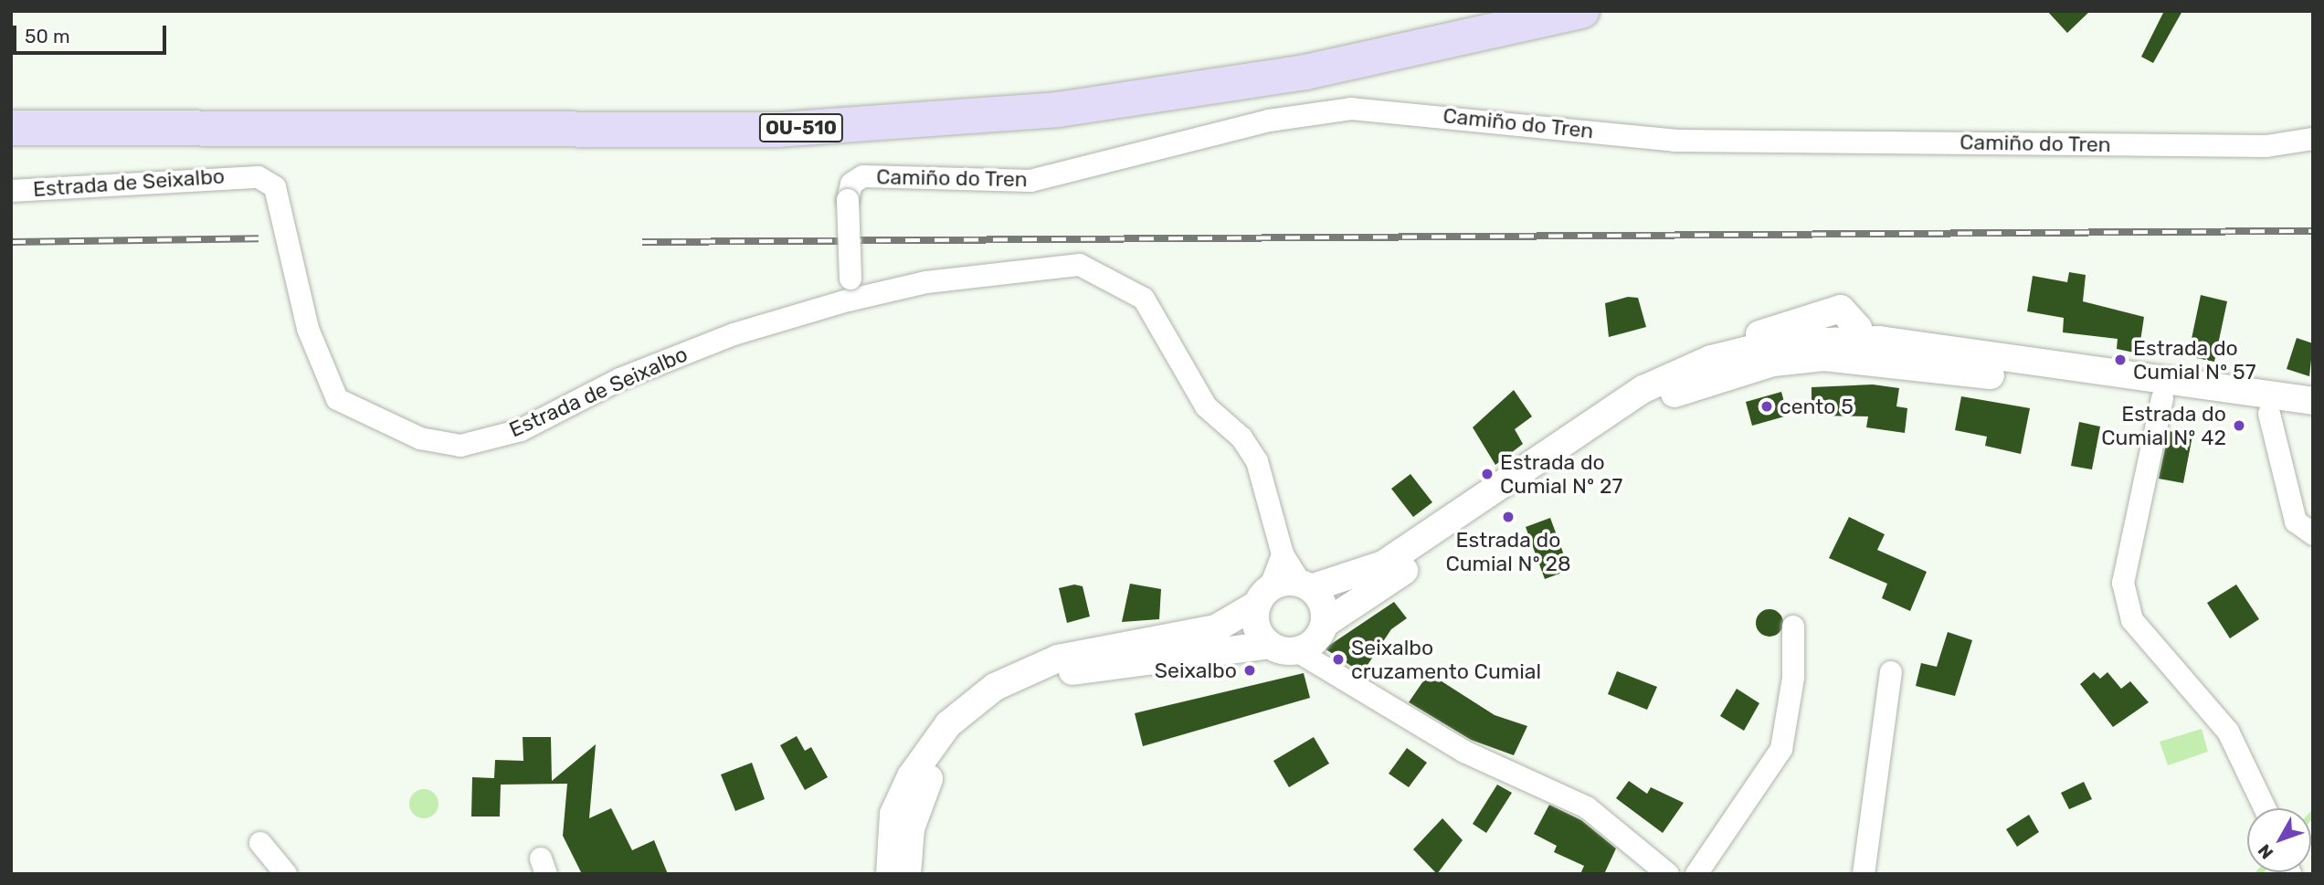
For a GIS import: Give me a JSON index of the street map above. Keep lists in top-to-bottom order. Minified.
{"streets":{"main road":["OU-510"],"street":["Camiño do Tren","Estrada de Seixalbo"]},"crossings":[["Camiño do Tren","Estrada de Seixalbo"]],"places":["Estrada do Cumial Nº 57","cento 5","Estrada do Cumial Nº 42","Estrada do Cumial Nº 27","Estrada do Cumial Nº 28","Seixalbo cruzamento Cumial","Seixalbo"],"scale_bar":"50 m","north":"bottom left"}
